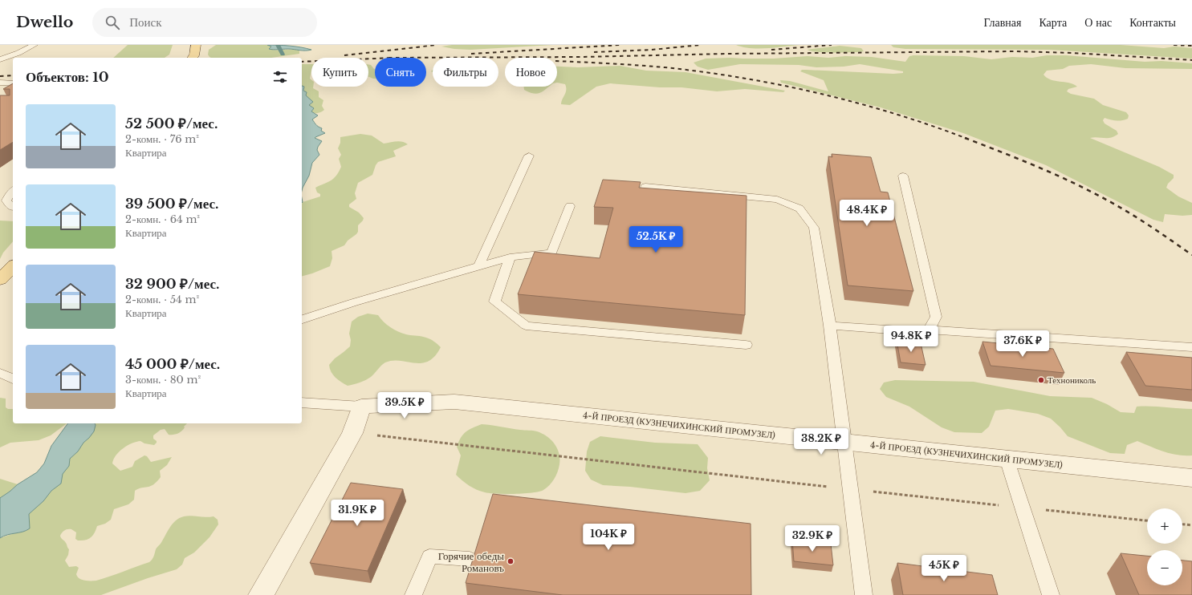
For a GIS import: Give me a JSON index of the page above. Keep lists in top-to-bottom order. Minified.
{"streets":{"street":["4-Й ПРОЕЗД (КУЗНЕЧИХИНСКИЙ ПРОМУЗЕЛ)"]},"places":["Технониколь","Горячие обеды Романовъ"],"page":{"header":"Dwello","search":"Поиск","nav":["Главная","Карта","О нас","Контакты"],"chip":["Купить","Снять","Фильтры","Новое"],"heading":"Объектов: 10","list":[{"name":"52 500 ₽/мес.","note":"2-комн. · 76 m² · Квартира"},{"name":"39 500 ₽/мес.","note":"2-комн. · 64 m² · Квартира"},{"name":"32 900 ₽/мес.","note":"2-комн. · 54 m² · Квартира"},{"name":"45 000 ₽/мес.","note":"3-комн. · 80 m² · Квартира"}],"price":["48.4K ₽","52.5K ₽","94.8K ₽","37.6K ₽","39.5K ₽","38.2K ₽","31.9K ₽","104K ₽","32.9K ₽","45K ₽"],"map_buttons":["+","−"]}}
